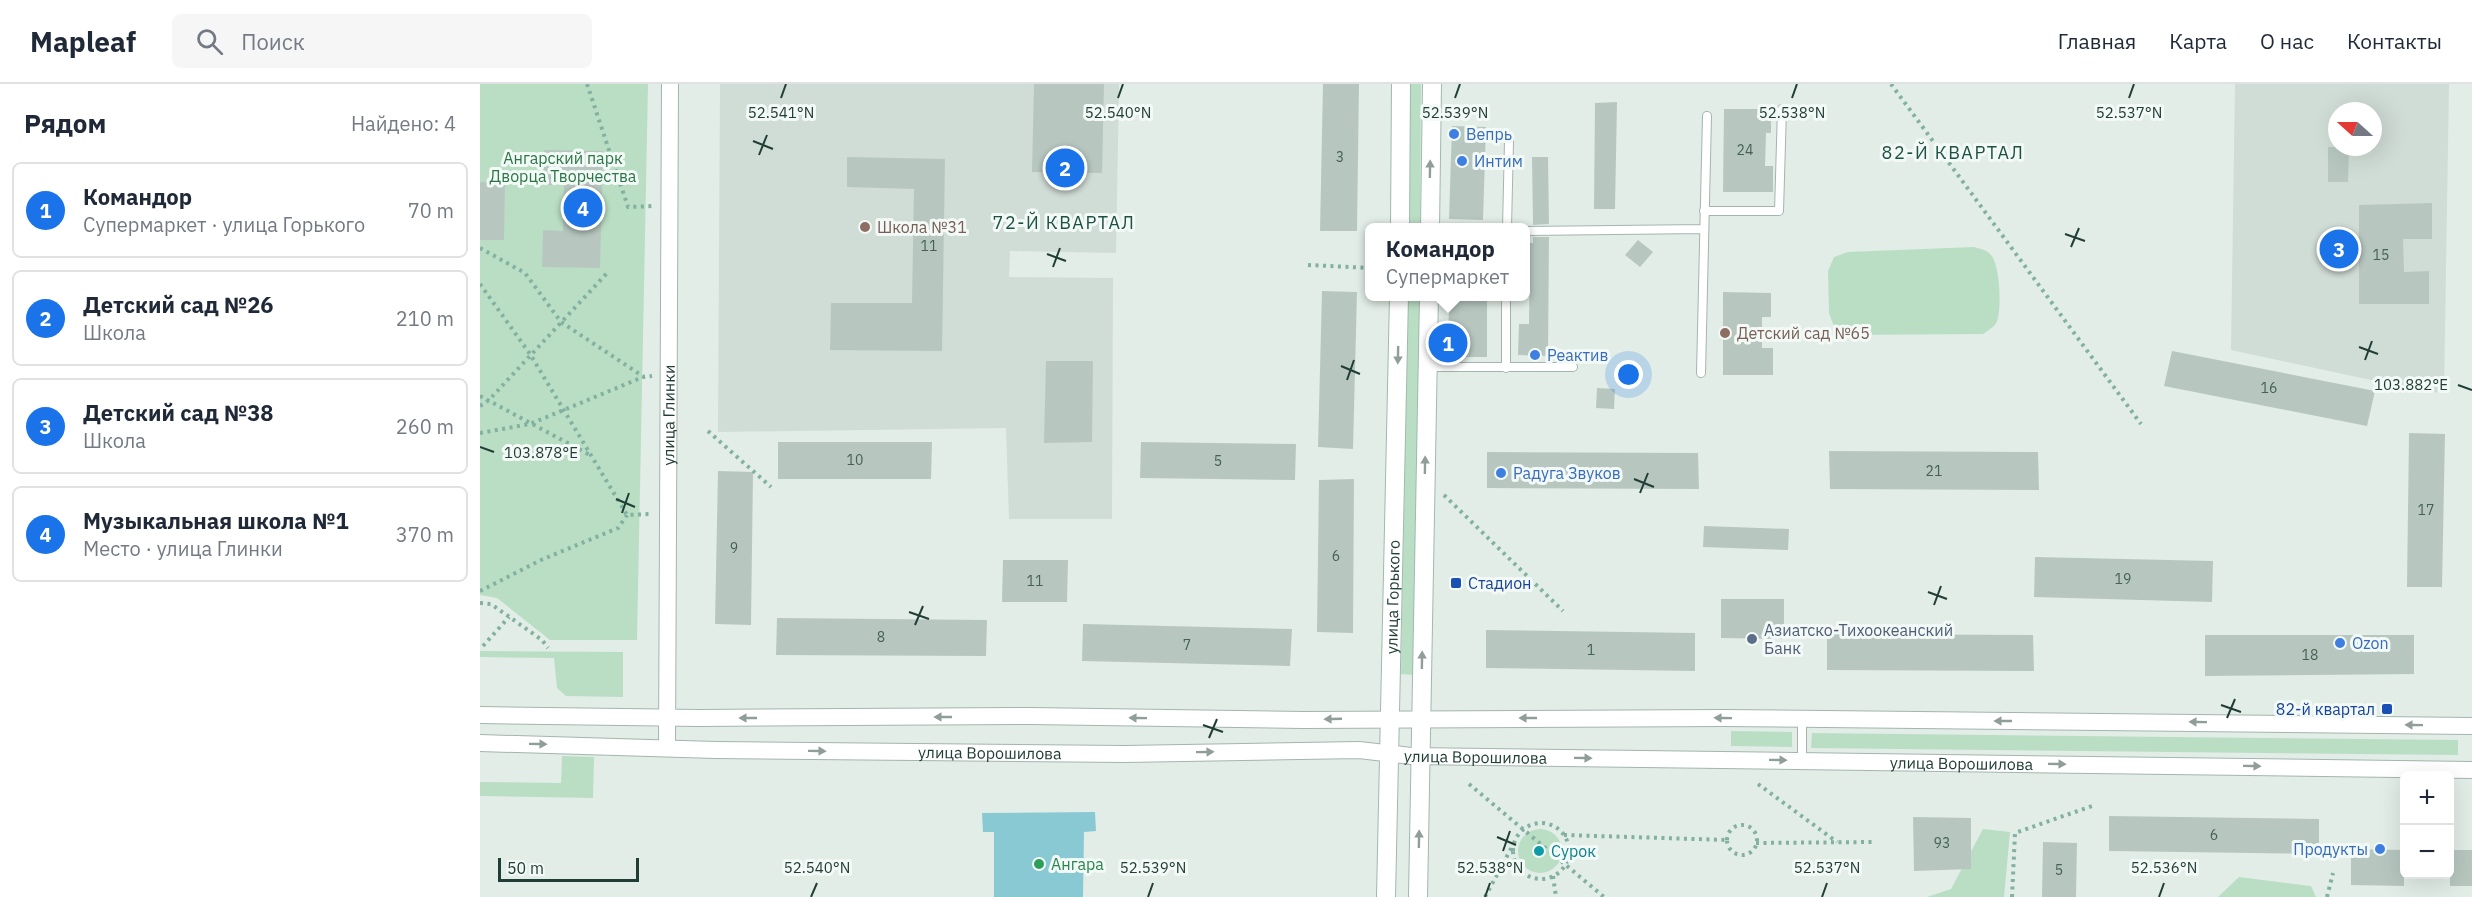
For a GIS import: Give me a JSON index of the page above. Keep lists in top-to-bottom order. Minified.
{"streets":{"main road":["улица Горького"],"street":["улица Глинки","улица Ворошилова"]},"crossings":[["улица Глинки","улица Ворошилова"],["улица Горького","улица Ворошилова"]],"districts":["82-Й КВАРТАЛ","72-Й КВАРТАЛ"],"parks":["Ангарский парк Дворца Творчества"],"places":{"other":["Вепрь","Интим","Школа №31","Детский сад №65","Реактив","Радуга Звуков","Азиатско-Тихоокеанский Банк","Ozon","Продукты","Сурок","Ангара"],"transit":["Стадион","82-й квартал"]},"house_numbers":["24","3","11","15","16","10","5","21","17","9","6","19","11","8","7","1","18","6","93","5"],"scale_bar":"50 m","north":"left","page":{"header":"Mapleaf","search":"Поиск","nav":["Главная","Карта","О нас","Контакты"],"heading":["Рядом","Найдено: 4"],"pins":["2","4","3","1"],"list":[{"mark":"1","name":"Командор","note":"Супермаркет · улица Горького","value":"70 m"},{"mark":"2","name":"Детский сад №26","note":"Школа","value":"210 m"},{"mark":"3","name":"Детский сад №38","note":"Школа","value":"260 m"},{"mark":"4","name":"Музыкальная школа №1","note":"Место · улица Глинки","value":"370 m"}],"popup":["Командор","Супермаркет"],"map_buttons":["+","−"],"scale":"50 m"},"coordinates":["52.540°N","52.539°N","52.537°N","52.541°N","52.538°N","103.882°E","103.878°E","52.536°N"]}
